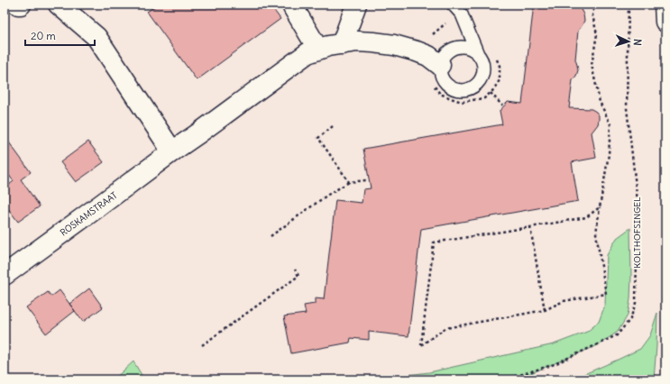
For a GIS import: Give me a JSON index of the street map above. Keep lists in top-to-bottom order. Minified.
{"streets":{"street":["ROSKAMSTRAAT"],"path":["KOLTHOFSINGEL"]},"scale_bar":"20 m","north":"right"}
